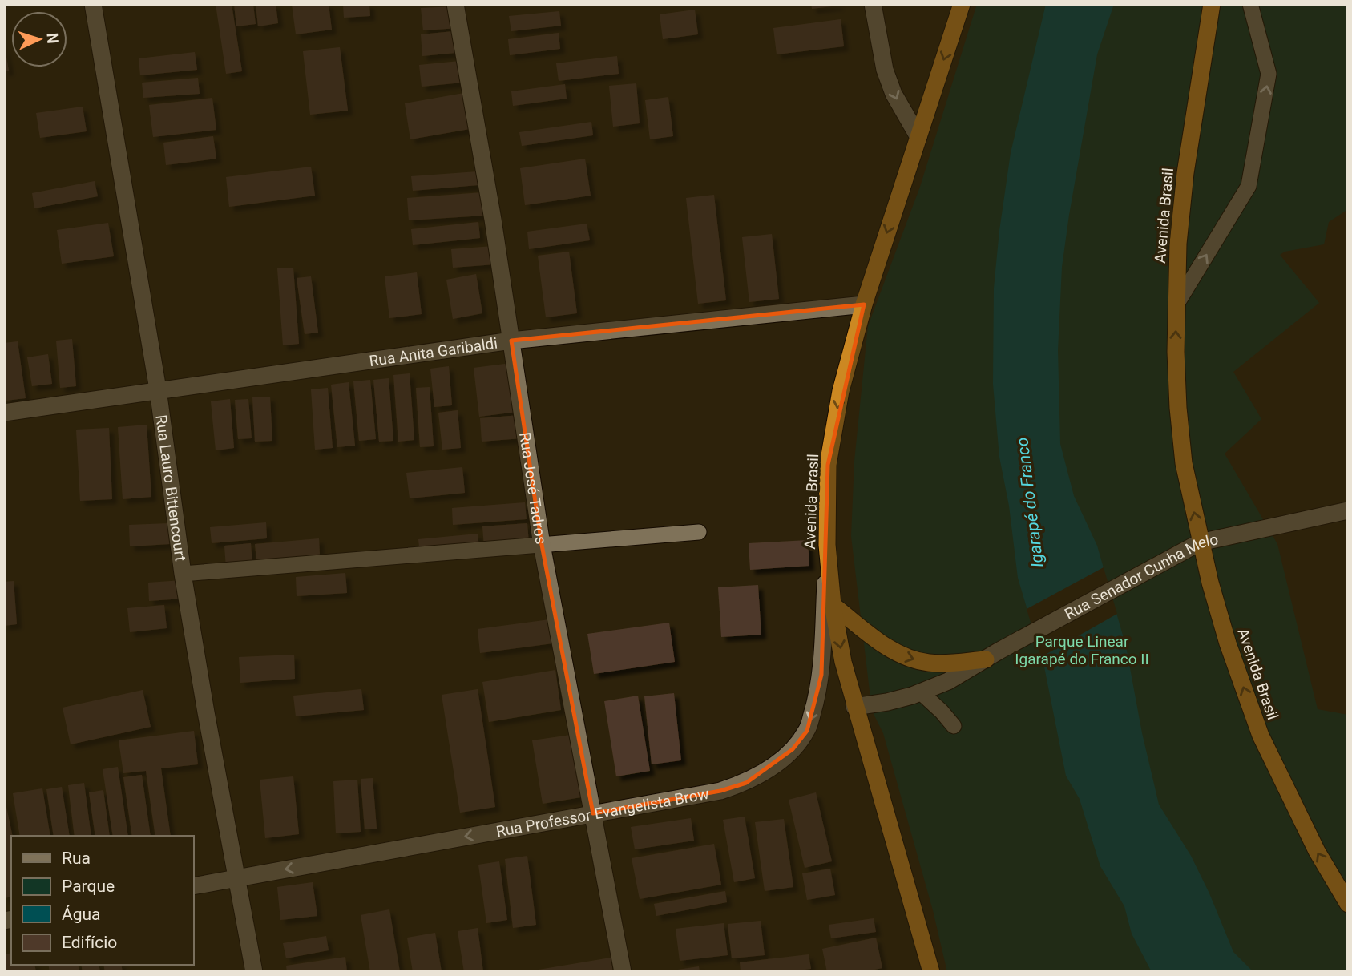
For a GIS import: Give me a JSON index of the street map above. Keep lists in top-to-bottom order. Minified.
{"streets":{"highway":["Avenida Brasil"],"street":["Rua Anita Garibaldi","Rua Lauro Bittencourt","Rua José Tadros","Rua Senador Cunha Melo","Rua Professor Evangelista Brow"]},"crossings":[["Avenida Brasil","Rua Anita Garibaldi"],["Avenida Brasil","Rua Senador Cunha Melo"],["Avenida Brasil","Rua Professor Evangelista Brow"],["Rua Anita Garibaldi","Rua Lauro Bittencourt"],["Rua Anita Garibaldi","Rua José Tadros"],["Rua Lauro Bittencourt","Rua Professor Evangelista Brow"],["Rua José Tadros","Rua Professor Evangelista Brow"]],"one_way":["Rua Professor Evangelista Brow"],"water":["Igarapé do Franco"],"parks":["Parque Linear Igarapé do Franco II"],"legend":["Rua","Parque","Água","Edifício"],"north":"right"}
